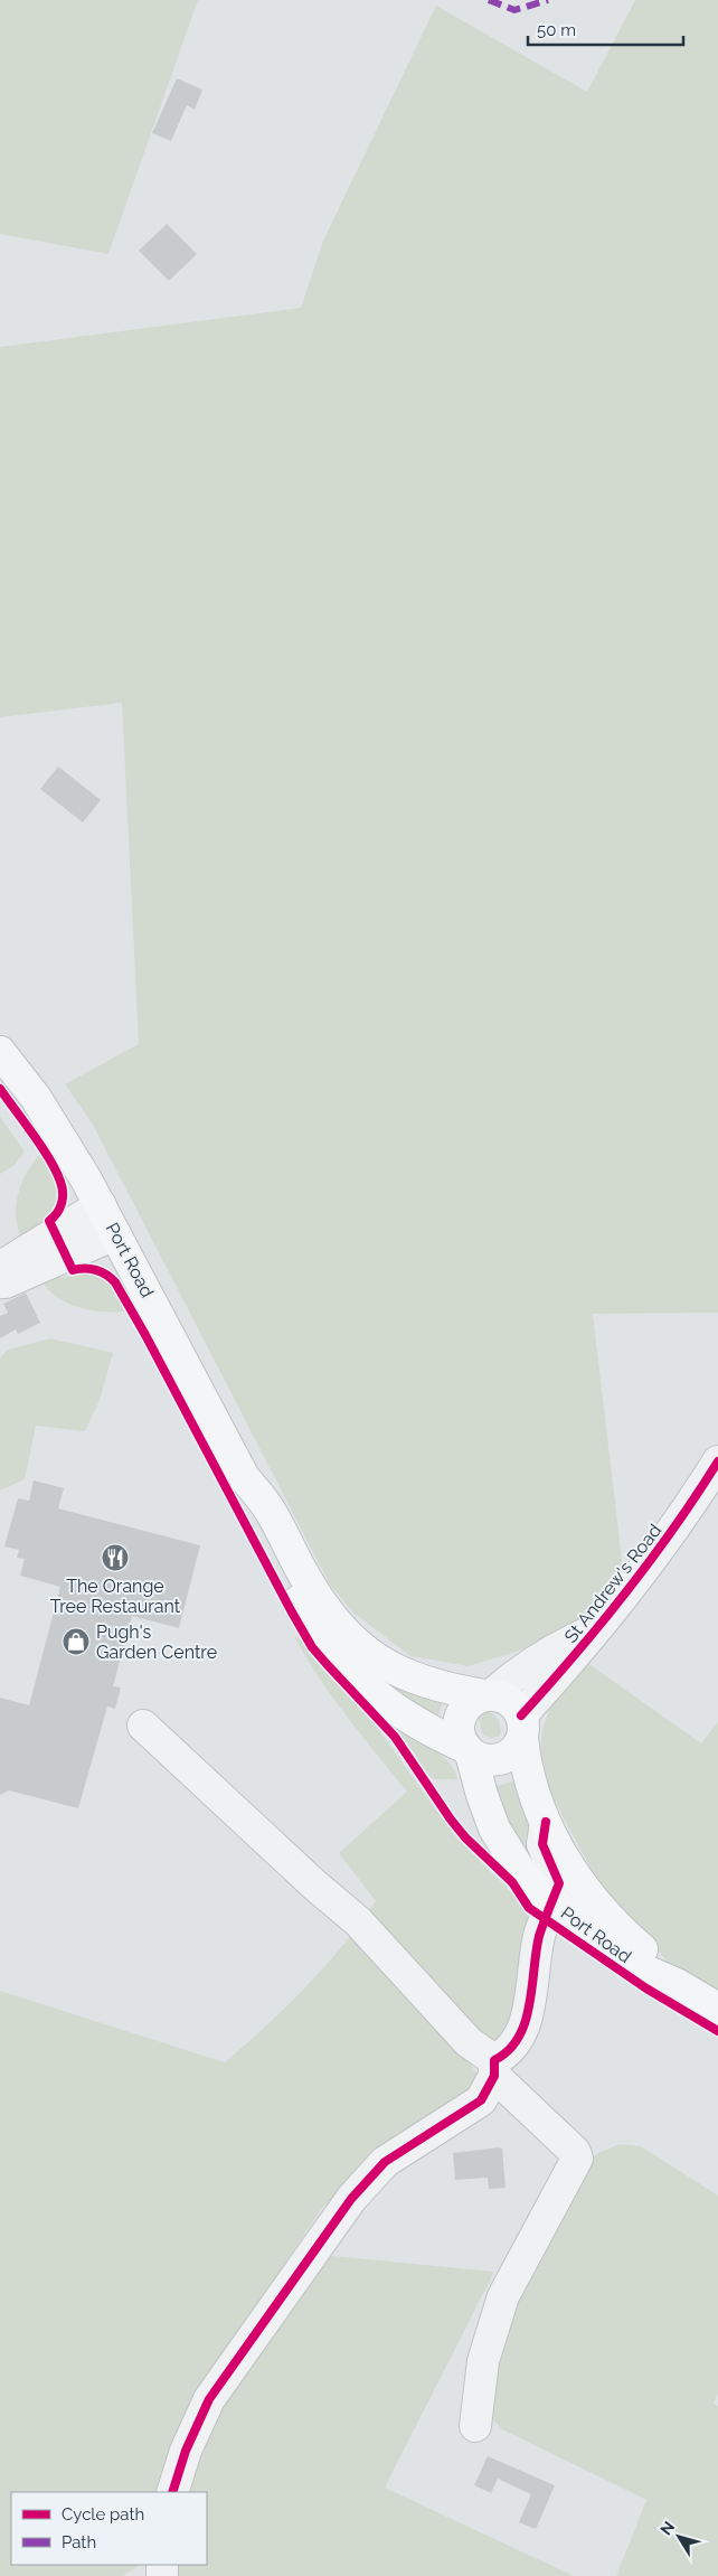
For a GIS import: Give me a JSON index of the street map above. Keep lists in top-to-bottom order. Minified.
{"streets":{"main road":["Port Road"],"street":["St Andrew's Road"]},"crossings":[["Port Road","St Andrew's Road"]],"places":{"restaurant":["The Orange Tree Restaurant"],"shop":["Pugh's Garden Centre"]},"legend":["Cycle path","Path"],"scale_bar":"50 m","north":"top left"}
